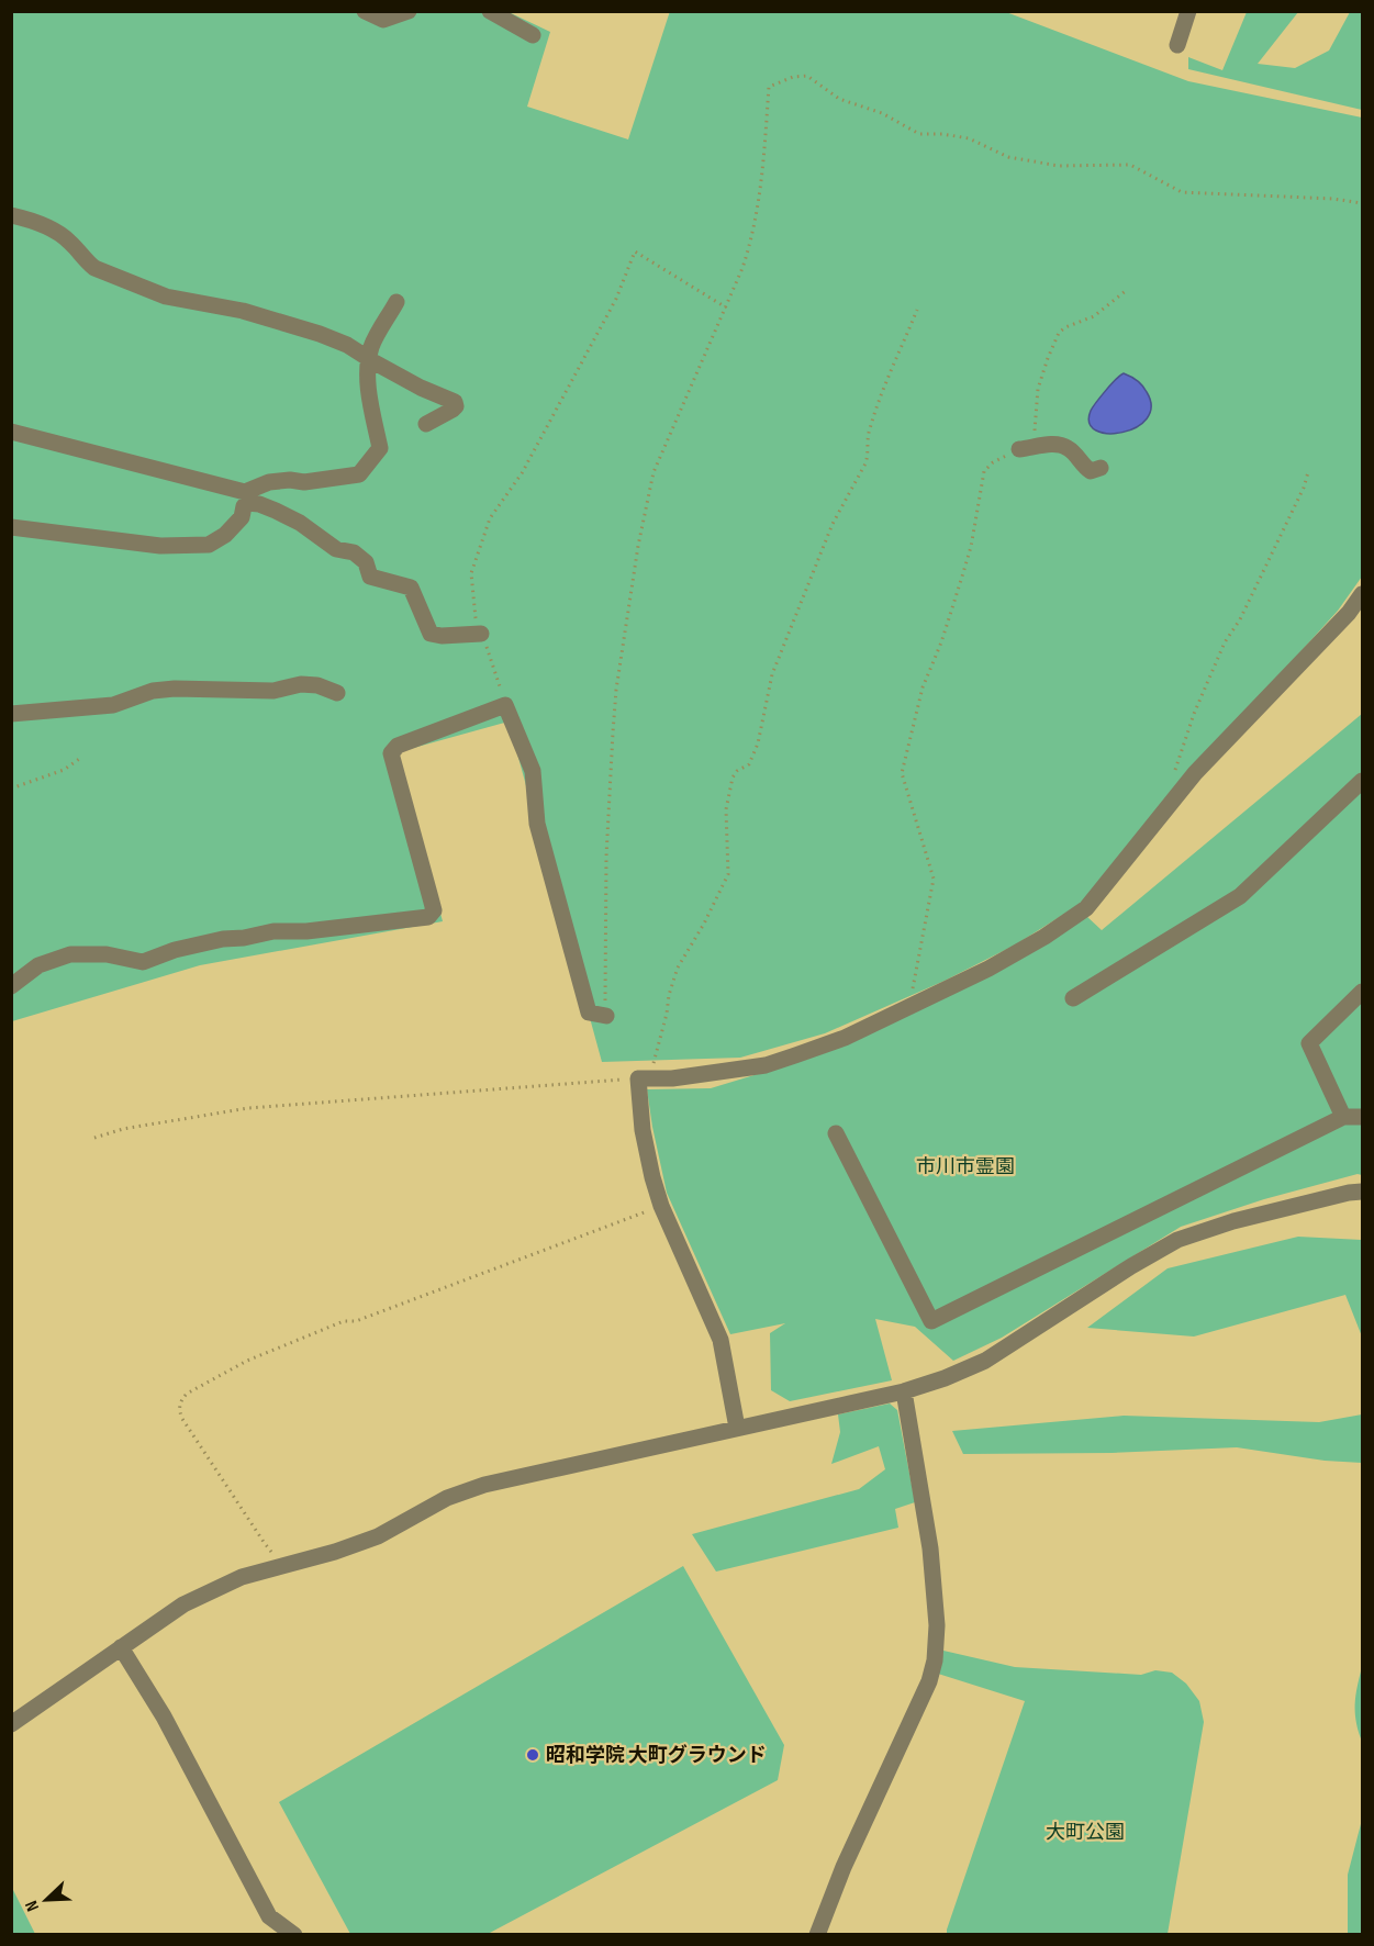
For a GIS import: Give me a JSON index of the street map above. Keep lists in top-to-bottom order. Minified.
{"parks":["市川市霊園","大町公園"],"places":["昭和学院 大町グラウンド"],"north":"bottom left"}
